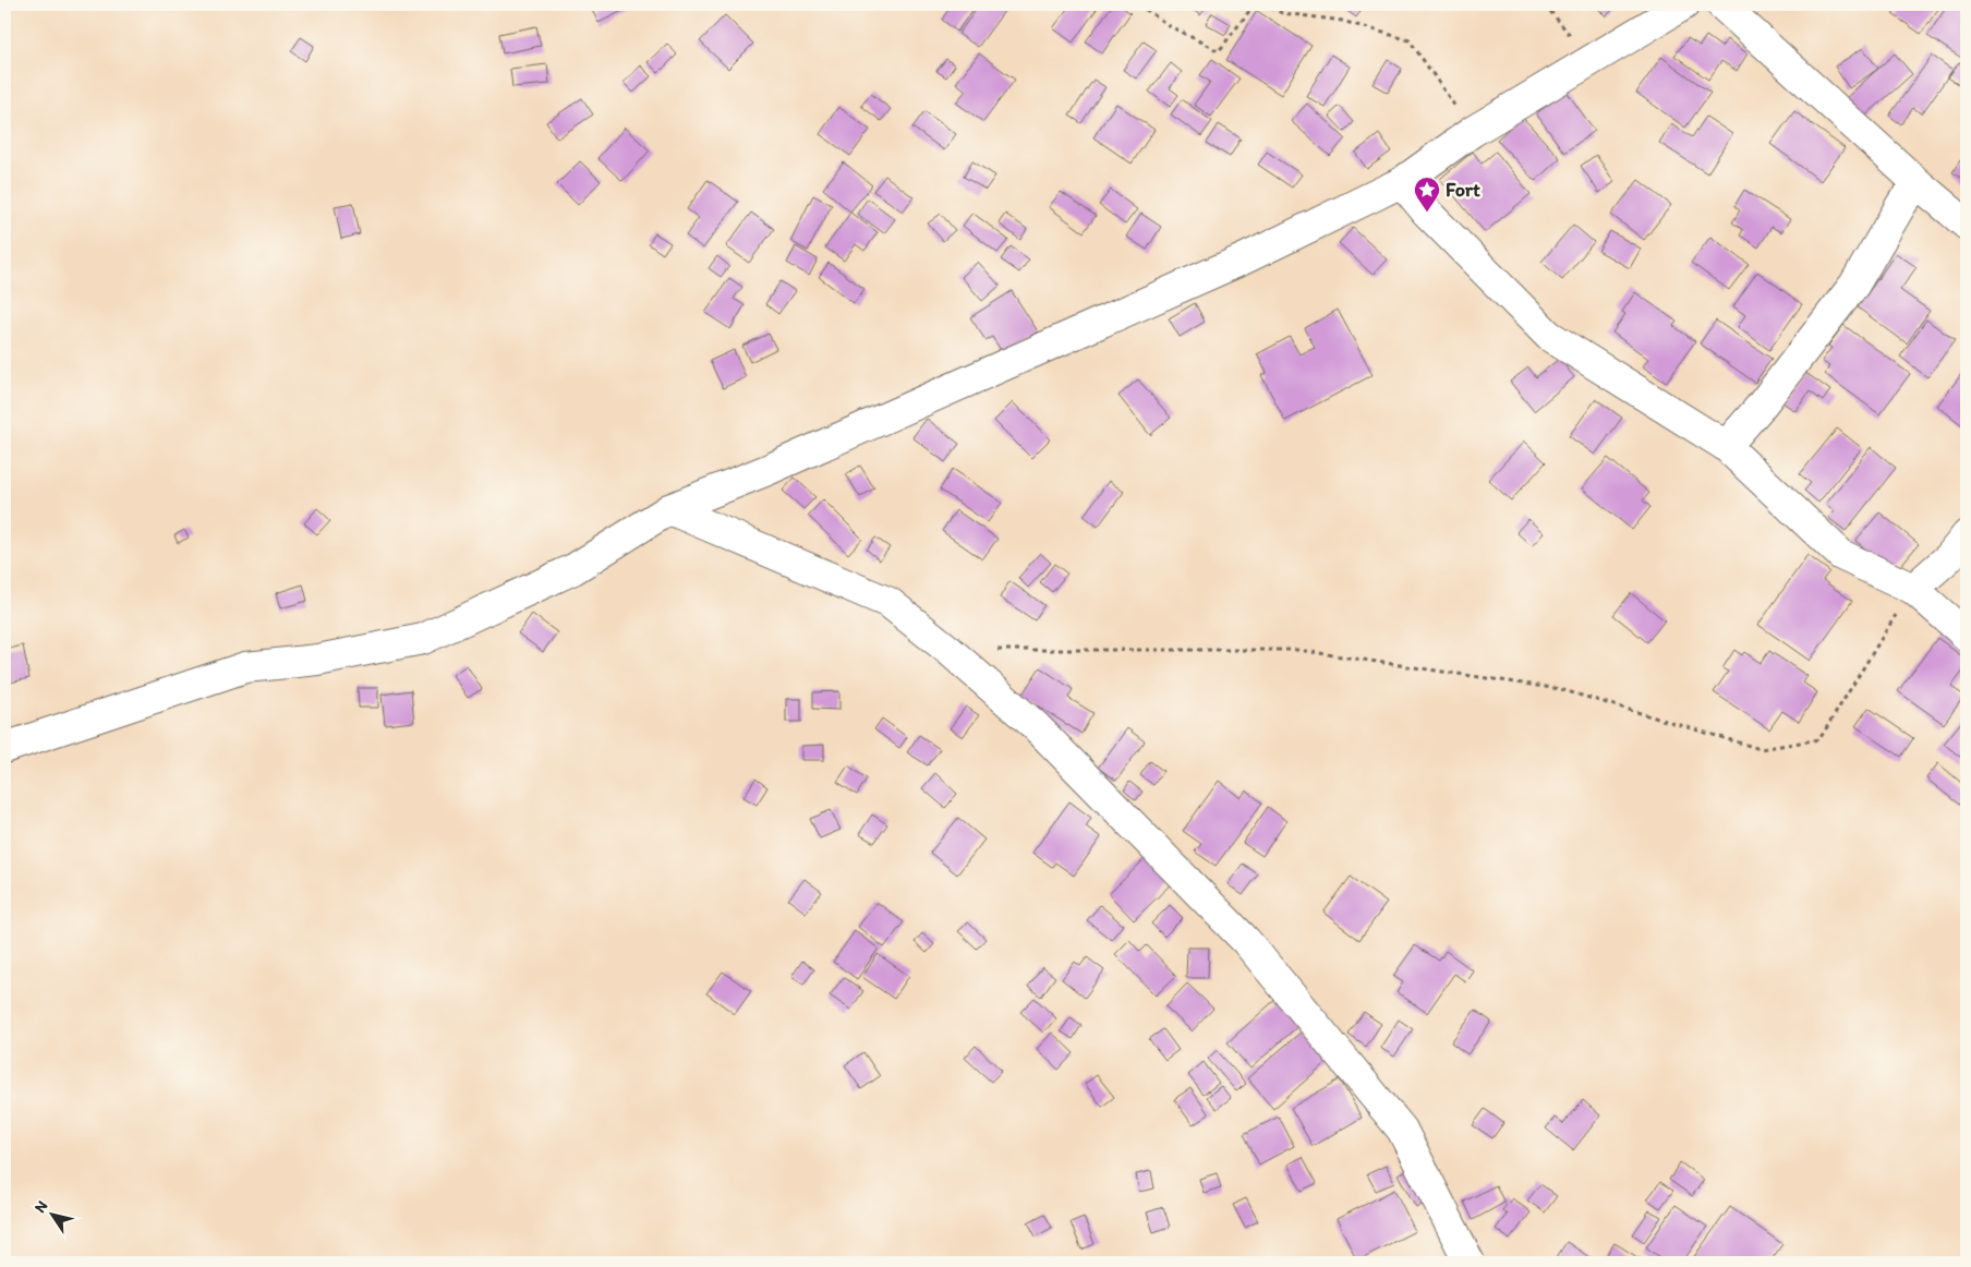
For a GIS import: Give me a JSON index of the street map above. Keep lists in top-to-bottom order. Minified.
{"places":{"place":["Fort"]},"north":"top left"}
